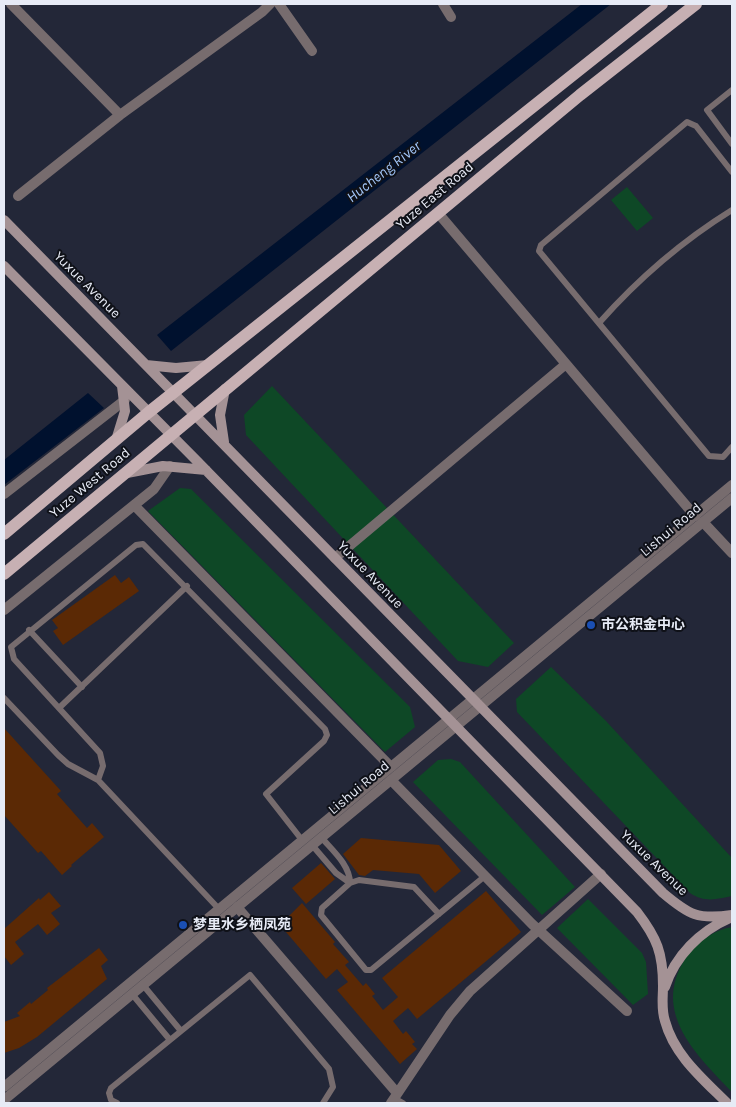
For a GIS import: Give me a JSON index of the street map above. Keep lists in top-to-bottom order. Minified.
{"streets":{"main road":["Yuze East Road","Yuxue Avenue","Yuze West Road"],"street":["Lishui Road"]},"crossings":[["Yuze East Road","Yuxue Avenue"],["Yuze East Road","Yuze West Road"],["Yuxue Avenue","Yuze West Road"],["Yuxue Avenue","Lishui Road"]],"water":["Hucheng River"],"places":["市公积金中心","梦里水乡栖凤苑"]}
